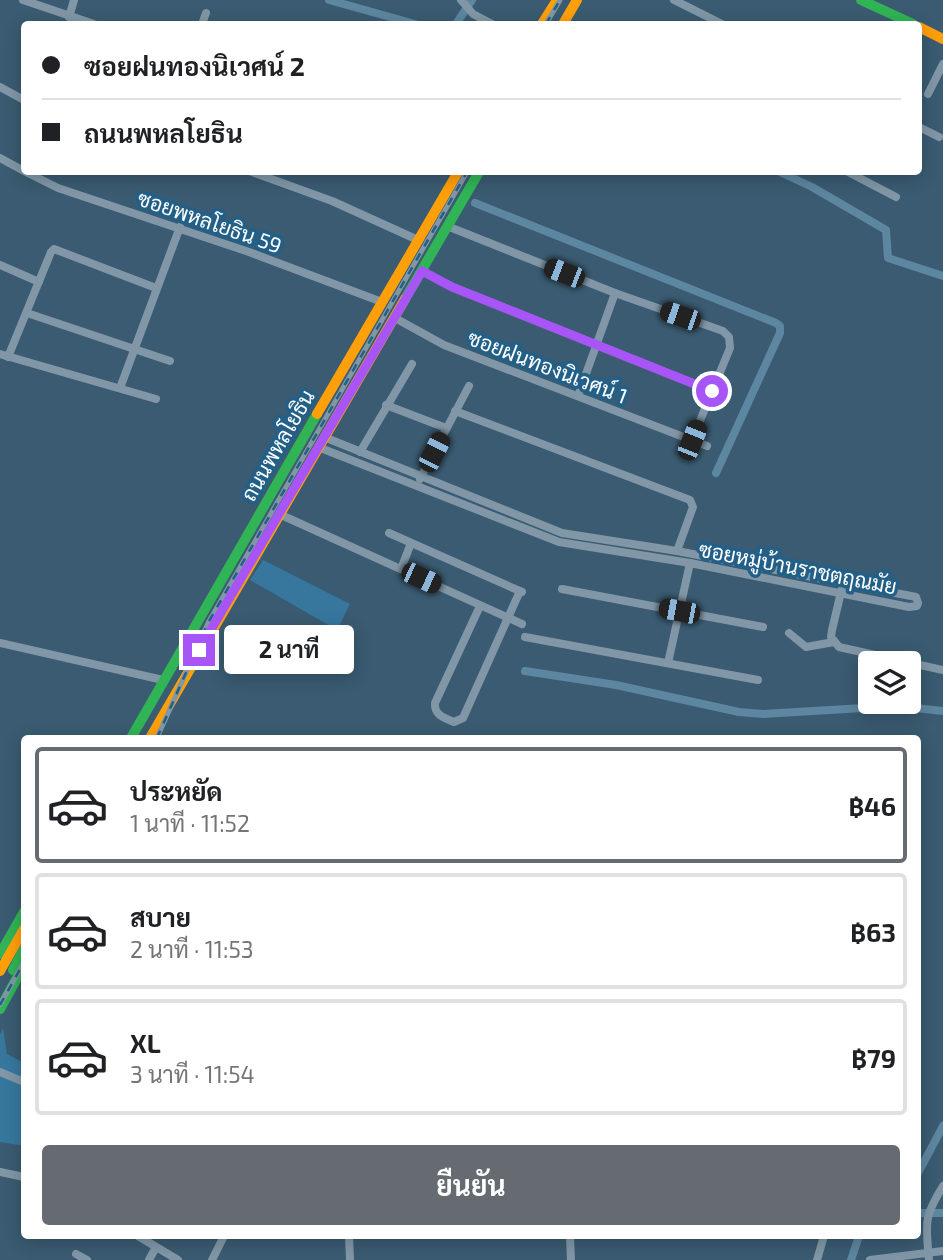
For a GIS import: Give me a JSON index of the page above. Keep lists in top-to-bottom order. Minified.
{"streets":{"main road":["ถนนพหลโยธิน"],"street":["ซอยพหลโยธิน 59","ซอยฝนทองนิเวศน์ 1","ซอยหมู่บ้านราชตฤณมัย"]},"crossings":[["ซอยพหลโยธิน 59","ถนนพหลโยธิน"],["ซอยฝนทองนิเวศน์ 1","ถนนพหลโยธิน"],["ถนนพหลโยธิน","ซอยหมู่บ้านราชตฤณมัย"]],"page":{"banner":["ซอยฝนทองนิเวศน์ 2","ถนนพหลโยธิน"],"bubble":"2 นาที","list":[{"name":"ประหยัด","note":"1 นาที · 11:52","value":"฿46"},{"name":"สบาย","note":"2 นาที · 11:53","value":"฿63"},{"name":"XL","note":"3 นาที · 11:54","value":"฿79"}],"buttons":"ยืนยัน"}}
